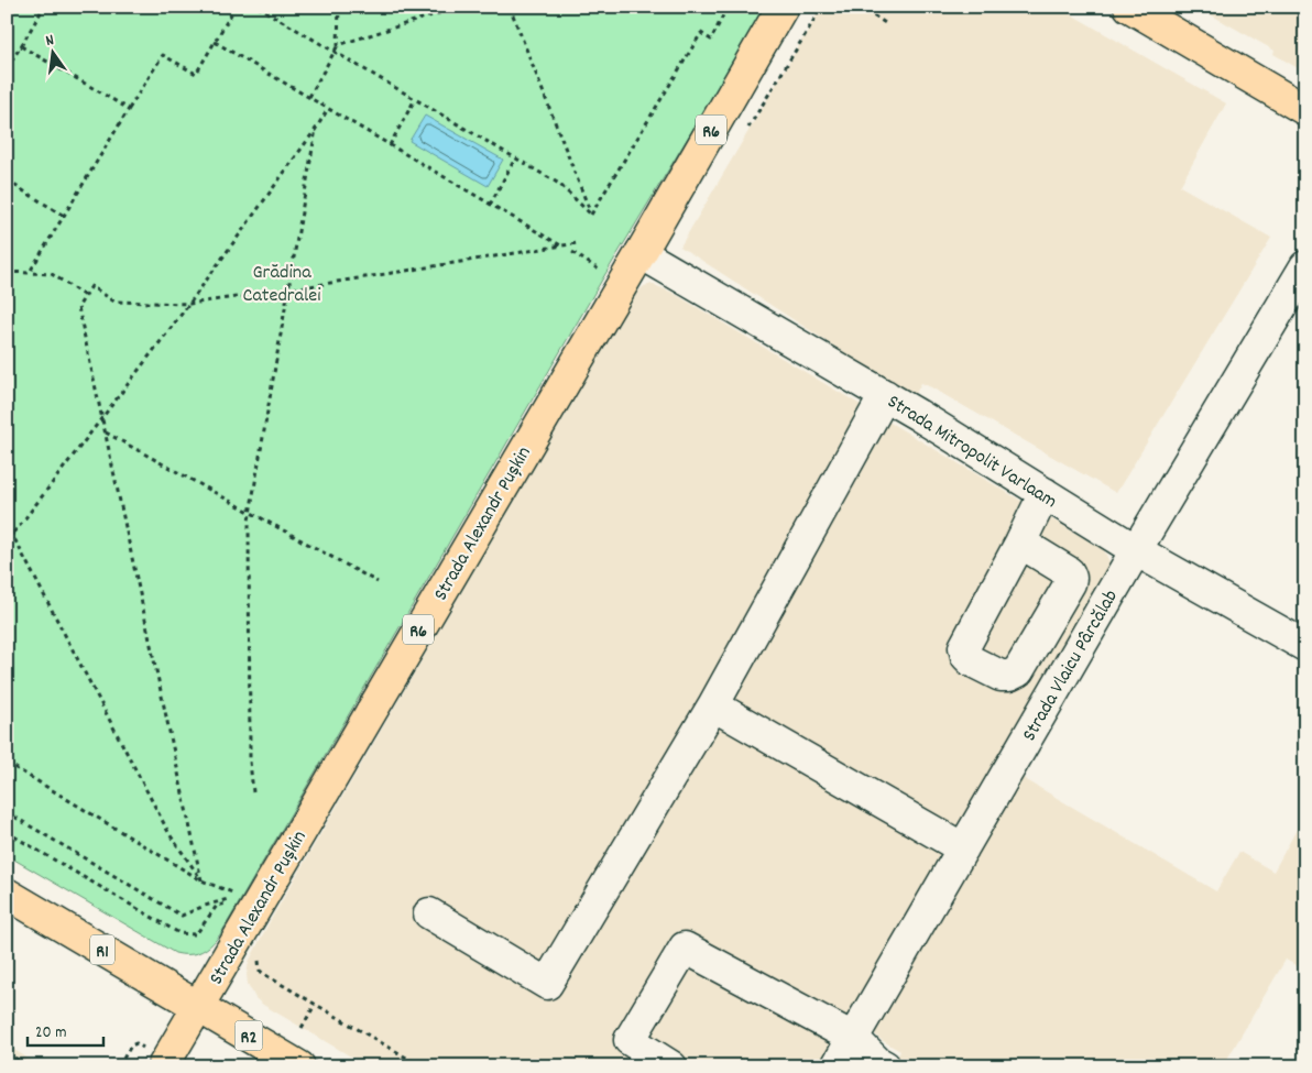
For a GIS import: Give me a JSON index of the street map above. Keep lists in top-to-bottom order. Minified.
{"streets":{"main road":["R6","Strada Alexandr Pușkin","R1","R2"],"street":["Strada Mitropolit Varlaam","Strada Vlaicu Pârcălab"]},"crossings":[["Strada Mitropolit Varlaam","Strada Alexandr Pușkin"],["Strada Mitropolit Varlaam","Strada Vlaicu Pârcălab"],["Strada Alexandr Pușkin","R1"],["Strada Alexandr Pușkin","R2"],["R1","R2"]],"parks":["Grădina Catedralei"],"scale_bar":"20 m","north":"top"}
